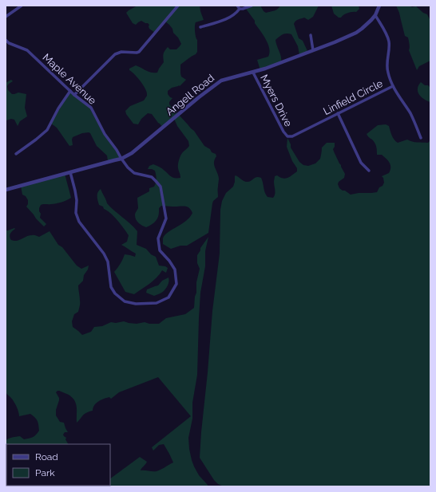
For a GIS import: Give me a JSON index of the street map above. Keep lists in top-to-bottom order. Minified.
{"streets":{"street":["Maple Avenue","Angell Road","Linfield Circle","Myers Drive"]},"crossings":[["Maple Avenue","Angell Road"],["Angell Road","Linfield Circle"],["Angell Road","Myers Drive"],["Linfield Circle","Myers Drive"]],"legend":["Road","Park"]}
